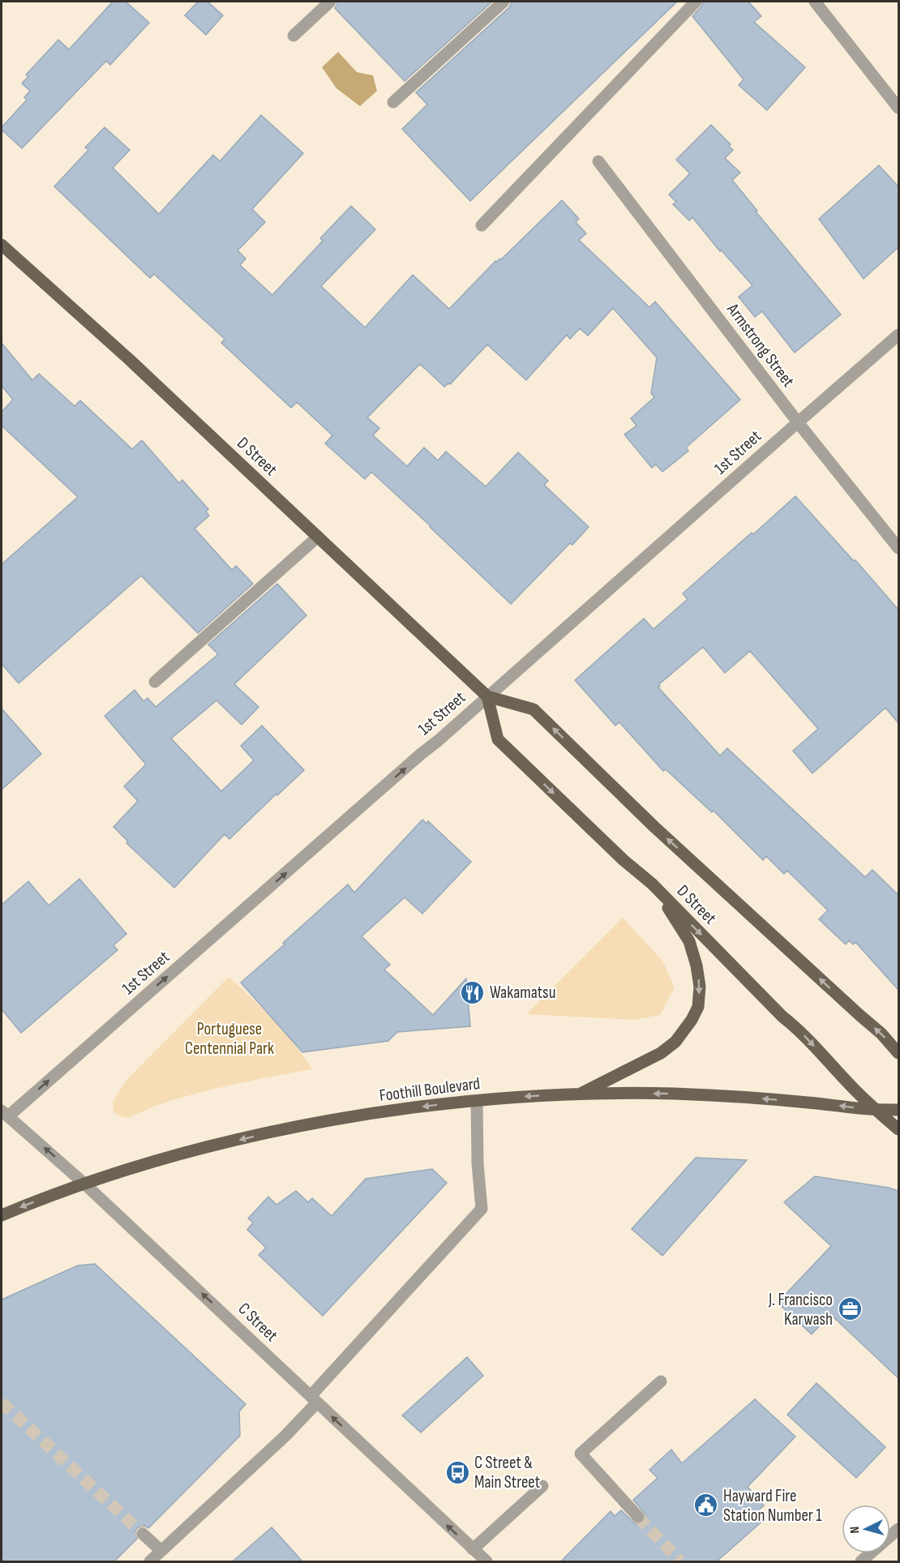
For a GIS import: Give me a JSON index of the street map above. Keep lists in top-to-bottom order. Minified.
{"streets":{"main road":["D Street","Foothill Boulevard"],"street":["Armstrong Street","1st Street","C Street"]},"crossings":[["Armstrong Street","1st Street"],["1st Street","D Street"],["1st Street","C Street"],["D Street","Foothill Boulevard"],["Foothill Boulevard","C Street"]],"one_way":["1st Street","Foothill Boulevard","C Street"],"parks":["Portuguese Centennial Park"],"places":{"restaurant":["Wakamatsu"],"office":["J. Francisco Karwash"],"bus stop":["C Street & Main Street"],"public building":["Hayward Fire Station Number 1"]},"north":"left"}
